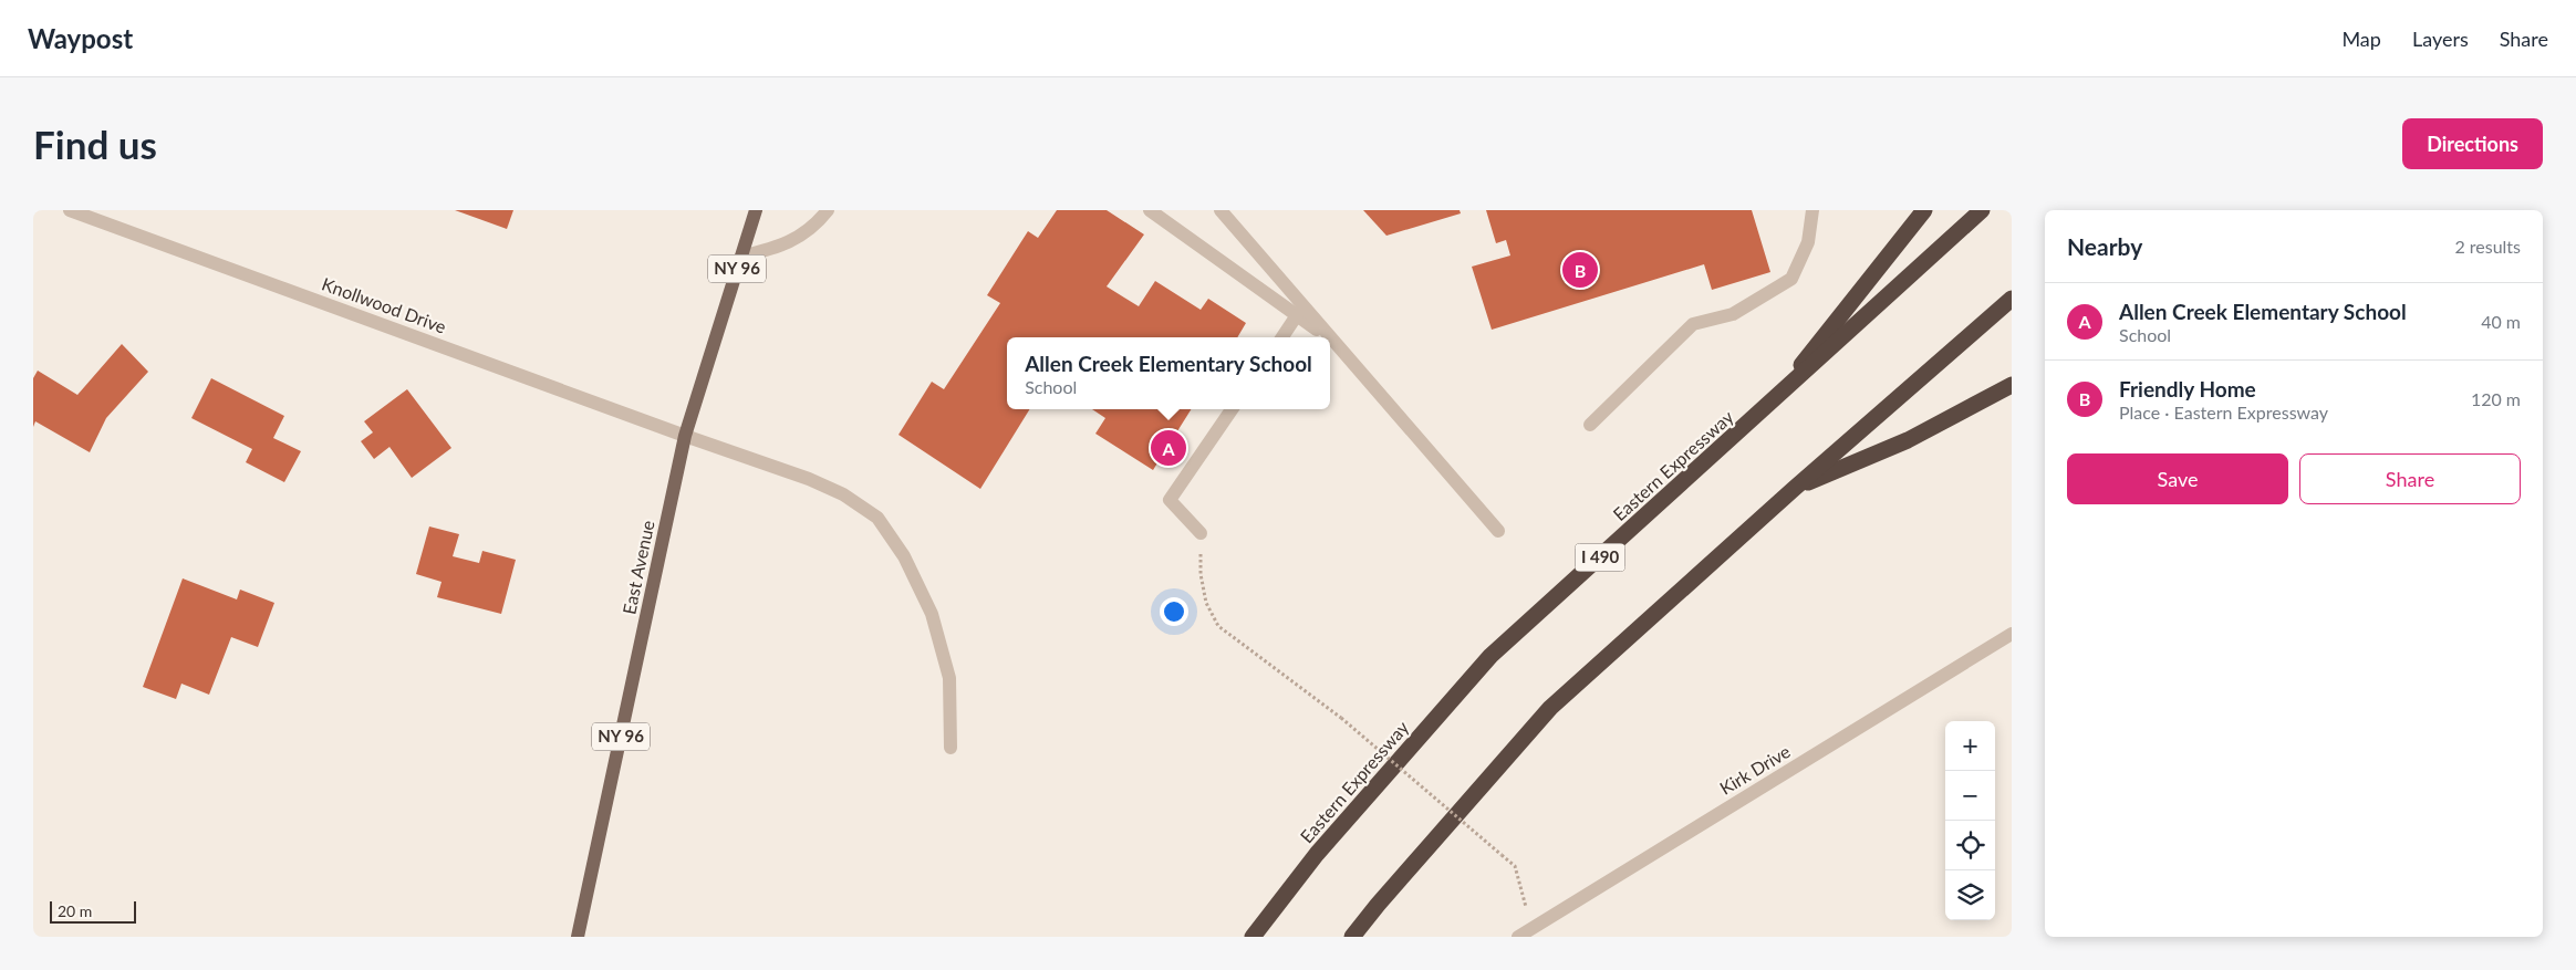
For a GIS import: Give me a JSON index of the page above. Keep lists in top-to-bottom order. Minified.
{"streets":{"highway":["Eastern Expressway","I 490"],"main road":["NY 96","East Avenue"],"street":["Knollwood Drive","Kirk Drive"]},"crossings":[["Knollwood Drive","East Avenue"]],"scale_bar":"20 m","page":{"header":"Waypost","nav":["Map","Layers","Share"],"buttons":["Directions",["Save","Share"]],"title":"Find us","heading":["Nearby","2 results"],"pins":["B","A"],"list":[{"mark":"A","name":"Allen Creek Elementary School","note":"School","value":"40 m"},{"mark":"B","name":"Friendly Home","note":"Place · Eastern Expressway","value":"120 m"}],"popup":["Allen Creek Elementary School","School"],"map_buttons":["+","−"],"scale":"20 m"}}
